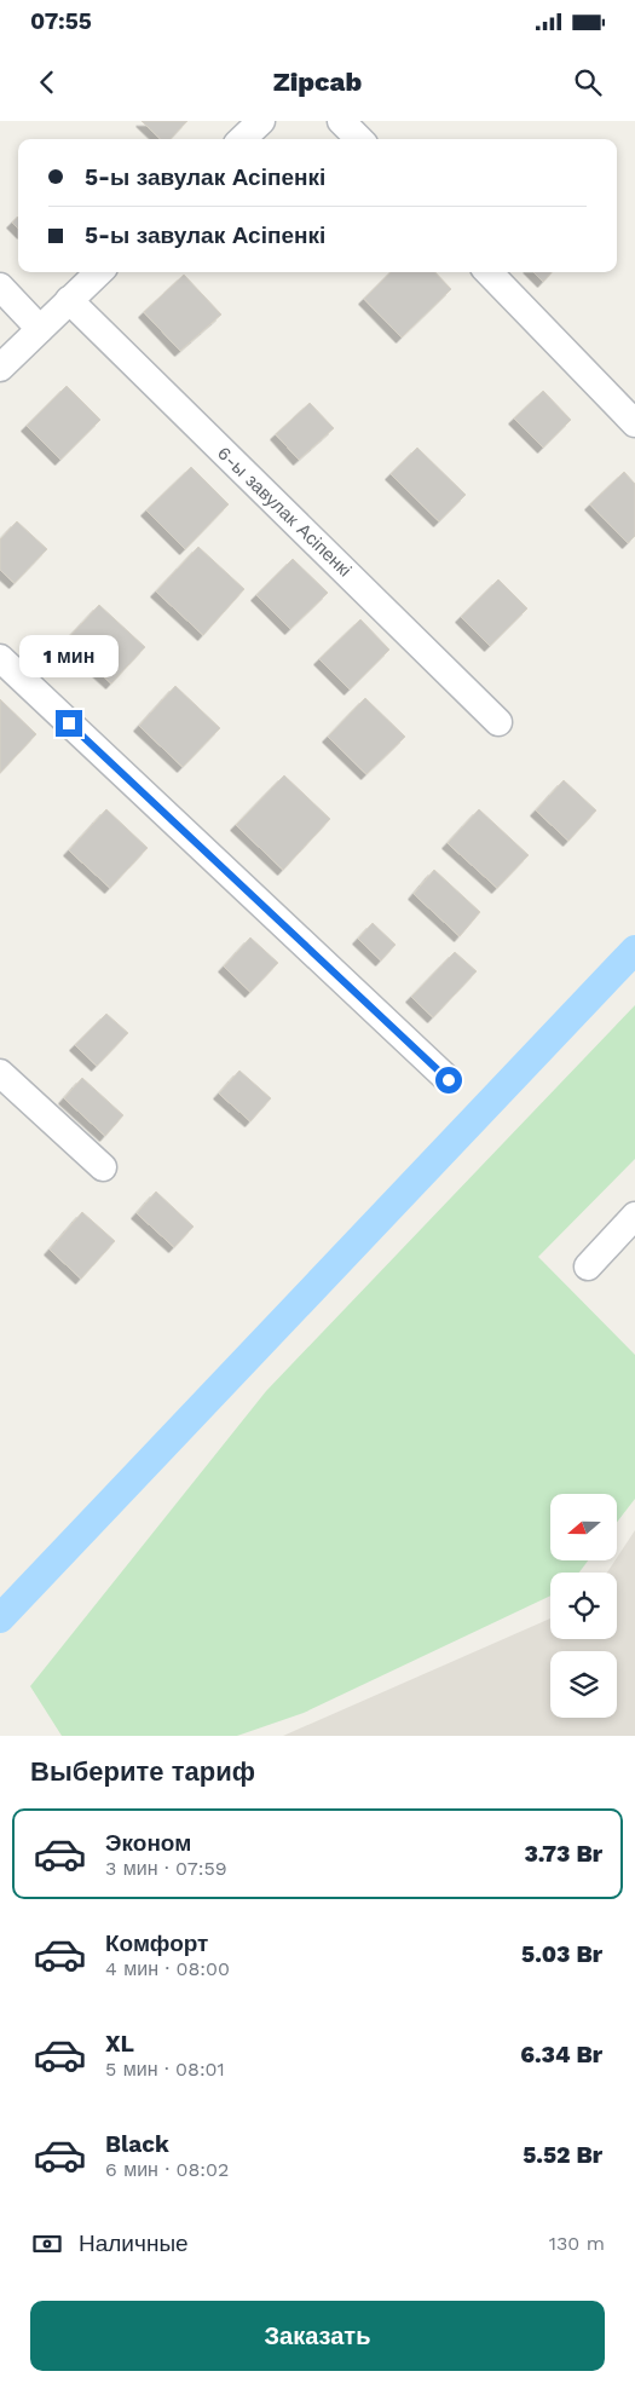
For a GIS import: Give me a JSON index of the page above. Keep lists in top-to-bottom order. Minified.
{"streets":{"street":["6-ы завулак Асіпенкі"]},"north":"left","page":{"status":"07:55","header":"Zipcab","banner":["5-ы завулак Асіпенкі","5-ы завулак Асіпенкі"],"bubble":"1 мин","heading":"Выберите тариф","list":[{"name":"Эконом","note":"3 мин · 07:59","value":"3.73 Br"},{"name":"Комфорт","note":"4 мин · 08:00","value":"5.03 Br"},{"name":"XL","note":"5 мин · 08:01","value":"6.34 Br"},{"name":"Black","note":"6 мин · 08:02","value":"5.52 Br"}],"pay":["Наличные","130 m"],"buttons":"Заказать"}}
